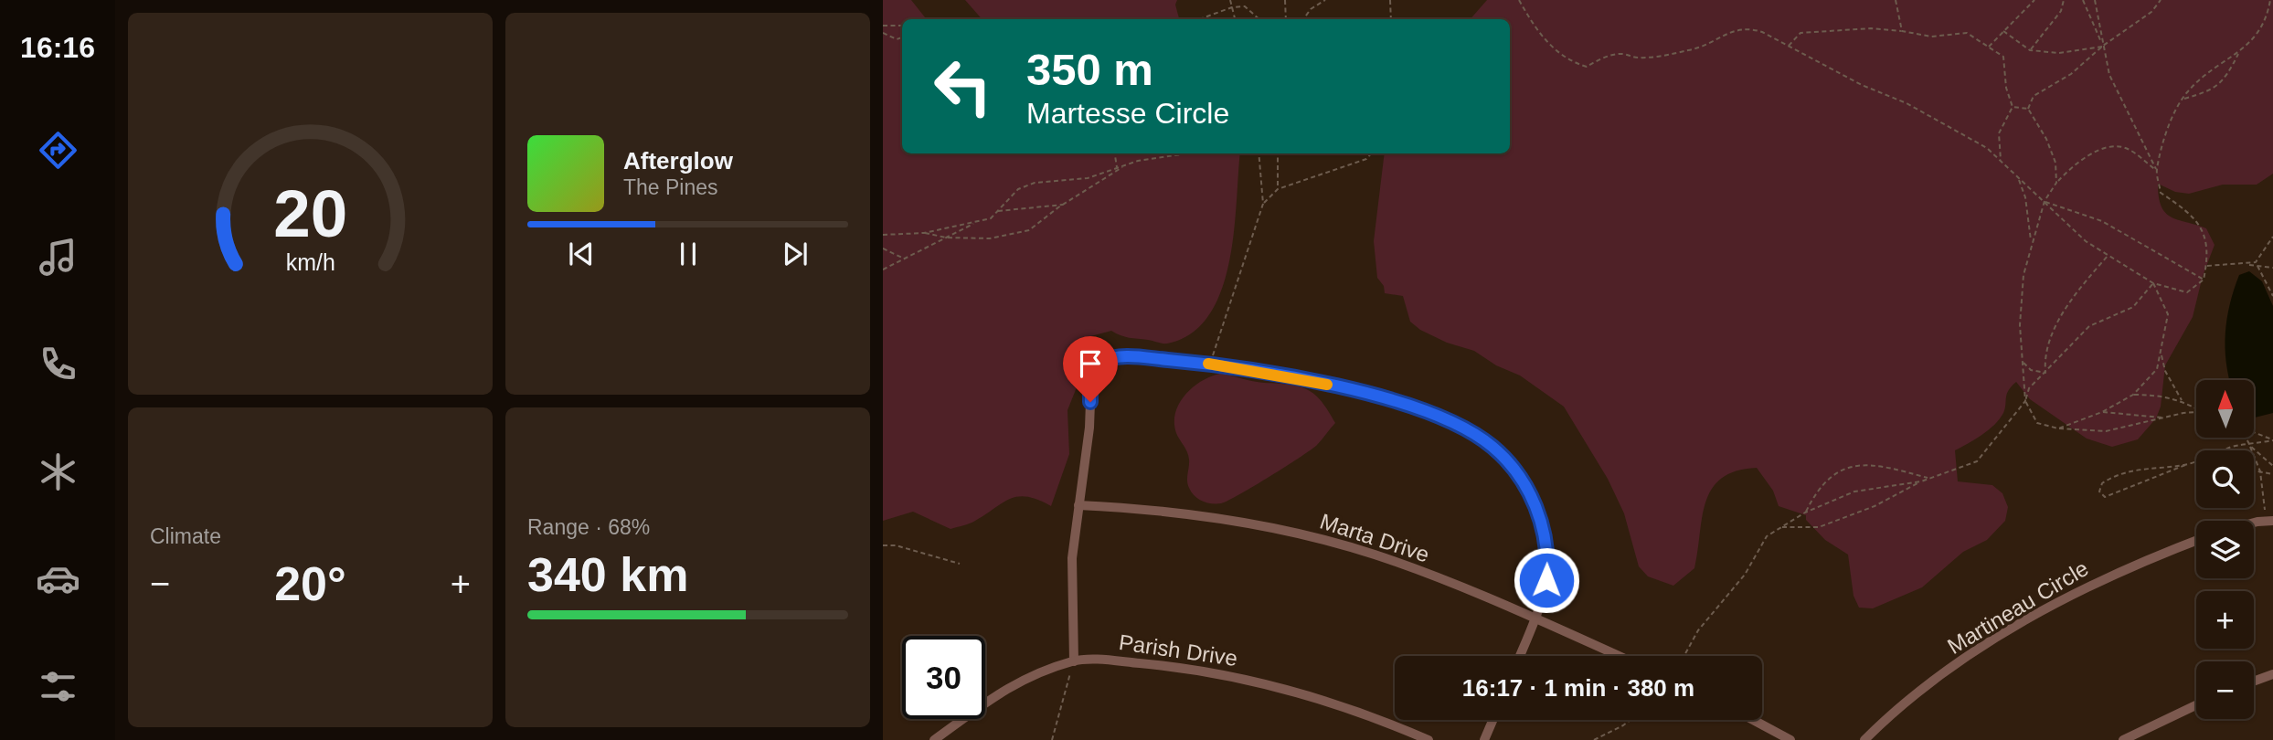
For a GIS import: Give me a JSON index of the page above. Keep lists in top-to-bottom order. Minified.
{"streets":{"street":["Marta Drive","Martineau Circle","Parish Drive"]},"north":"top","page":{"tabs":"16:16","turn":["350 m","Martesse Circle"],"song":["Afterglow","The Pines"],"map_buttons":["+","−"],"tile":["Climate",["Range · 68%","340 km"]],"heat":["−","20°","+"],"limit":"30","trip":"16:17 · 1 min · 380 m","gauge":["20","km/h"]}}
